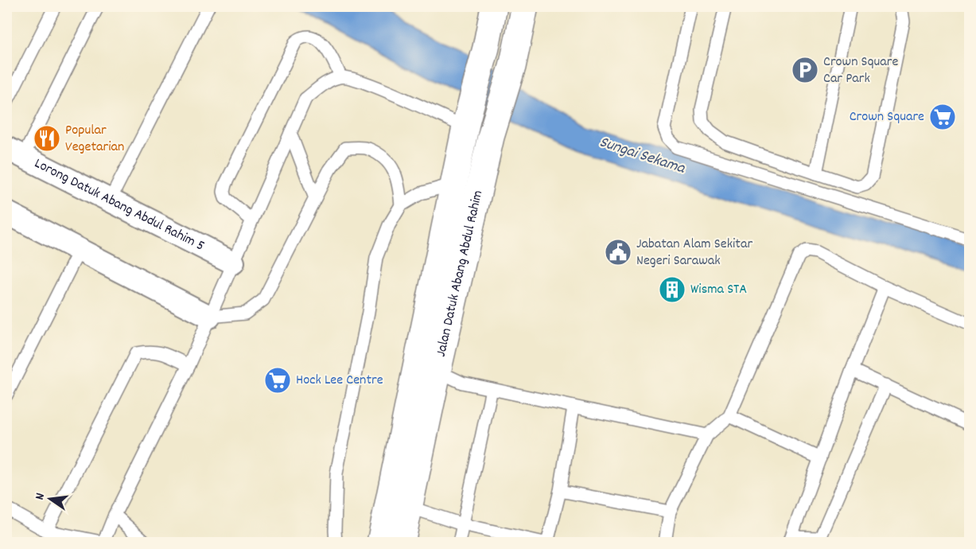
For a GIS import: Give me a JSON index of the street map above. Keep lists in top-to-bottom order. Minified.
{"streets":{"street":["Lorong Datuk Abang Abdul Rahim 5","Jalan Datuk Abang Abdul Rahim"]},"water":["Sungai Sekama"],"places":{"parking":["Crown Square Car Park"],"supermarket":["Crown Square","Hock Lee Centre"],"restaurant":["Popular Vegetarian"],"public building":["Jabatan Alam Sekitar Negeri Sarawak"],"building":["Wisma STA"]},"north":"left"}
